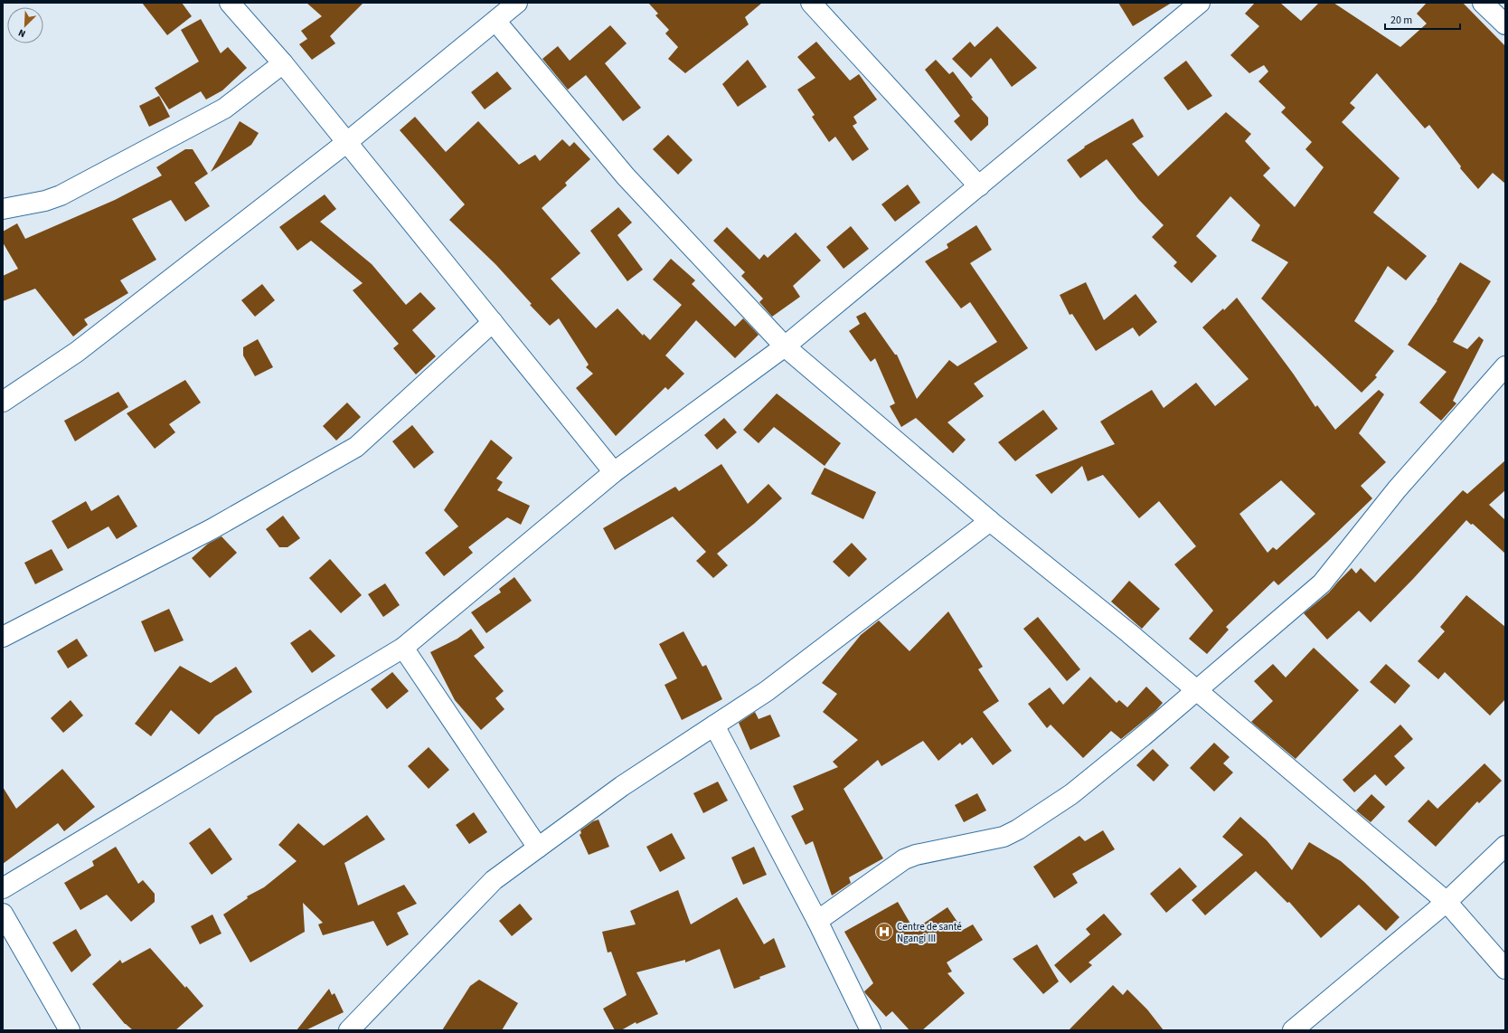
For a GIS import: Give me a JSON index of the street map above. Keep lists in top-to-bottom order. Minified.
{"places":{"hospital":["Centre de santé Ngangi III"]},"scale_bar":"20 m","north":"bottom left"}
